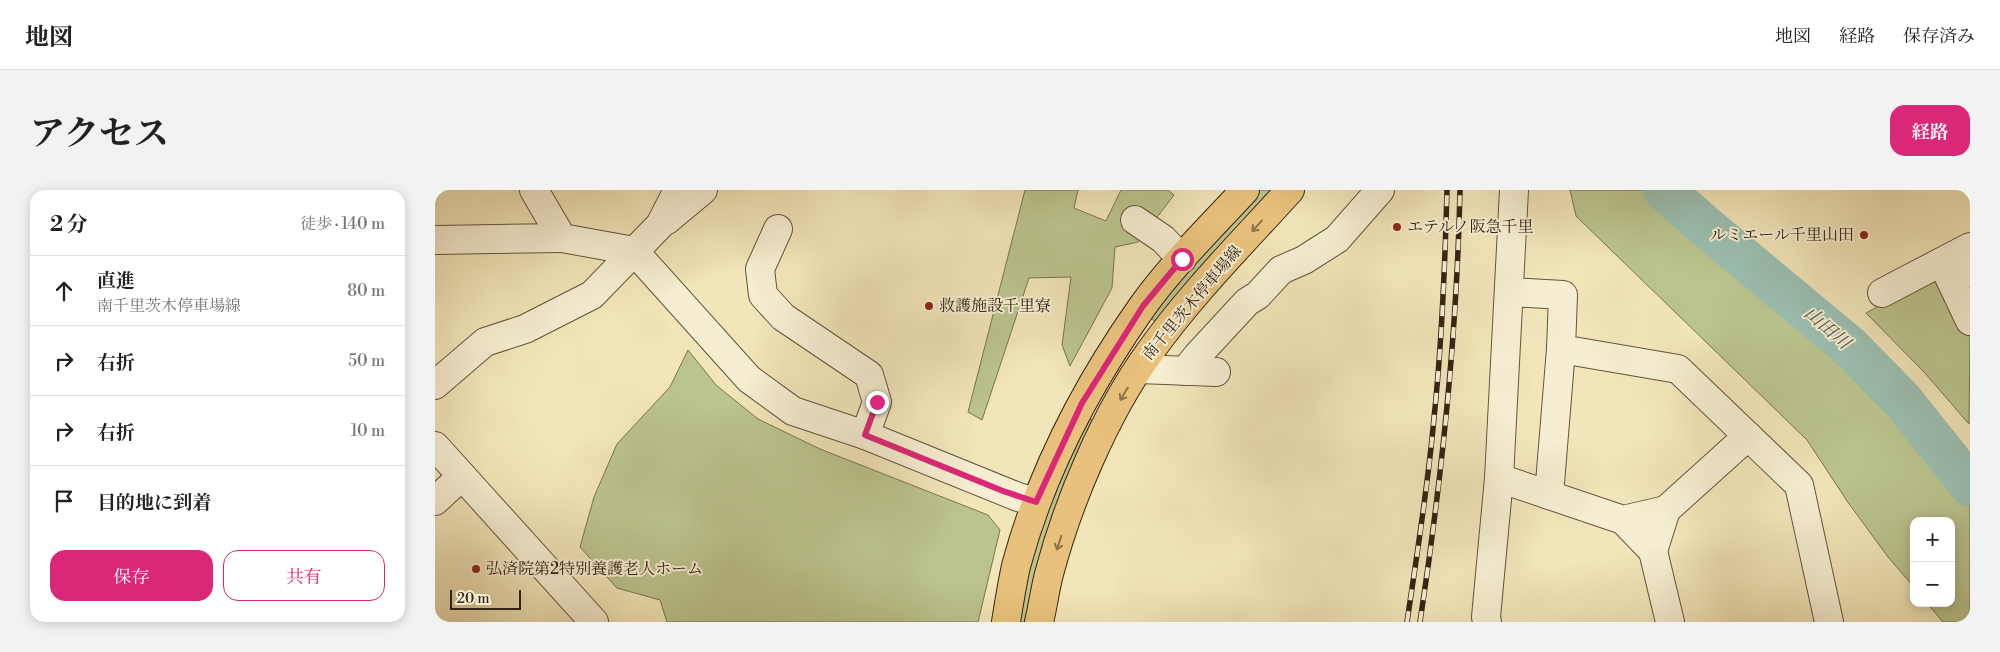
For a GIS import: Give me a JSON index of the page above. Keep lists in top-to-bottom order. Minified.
{"streets":{"main road":["南千里茨木停車場線"]},"water":["山田川"],"places":["エテルノ阪急千里","ルミエール千里山田","救護施設千里寮","弘済院第2特別養護老人ホーム"],"scale_bar":"20 m","page":{"header":"地図","nav":["地図","経路","保存済み"],"title":"アクセス","buttons":["経路",["保存","共有"]],"heading":["2 分","徒歩 · 140 m"],"list":[["直進","南千里茨木停車場線","80 m"],["右折","50 m"],["右折","10 m"],"目的地に到着"],"map_buttons":["+","−"],"scale":"20 m"}}
